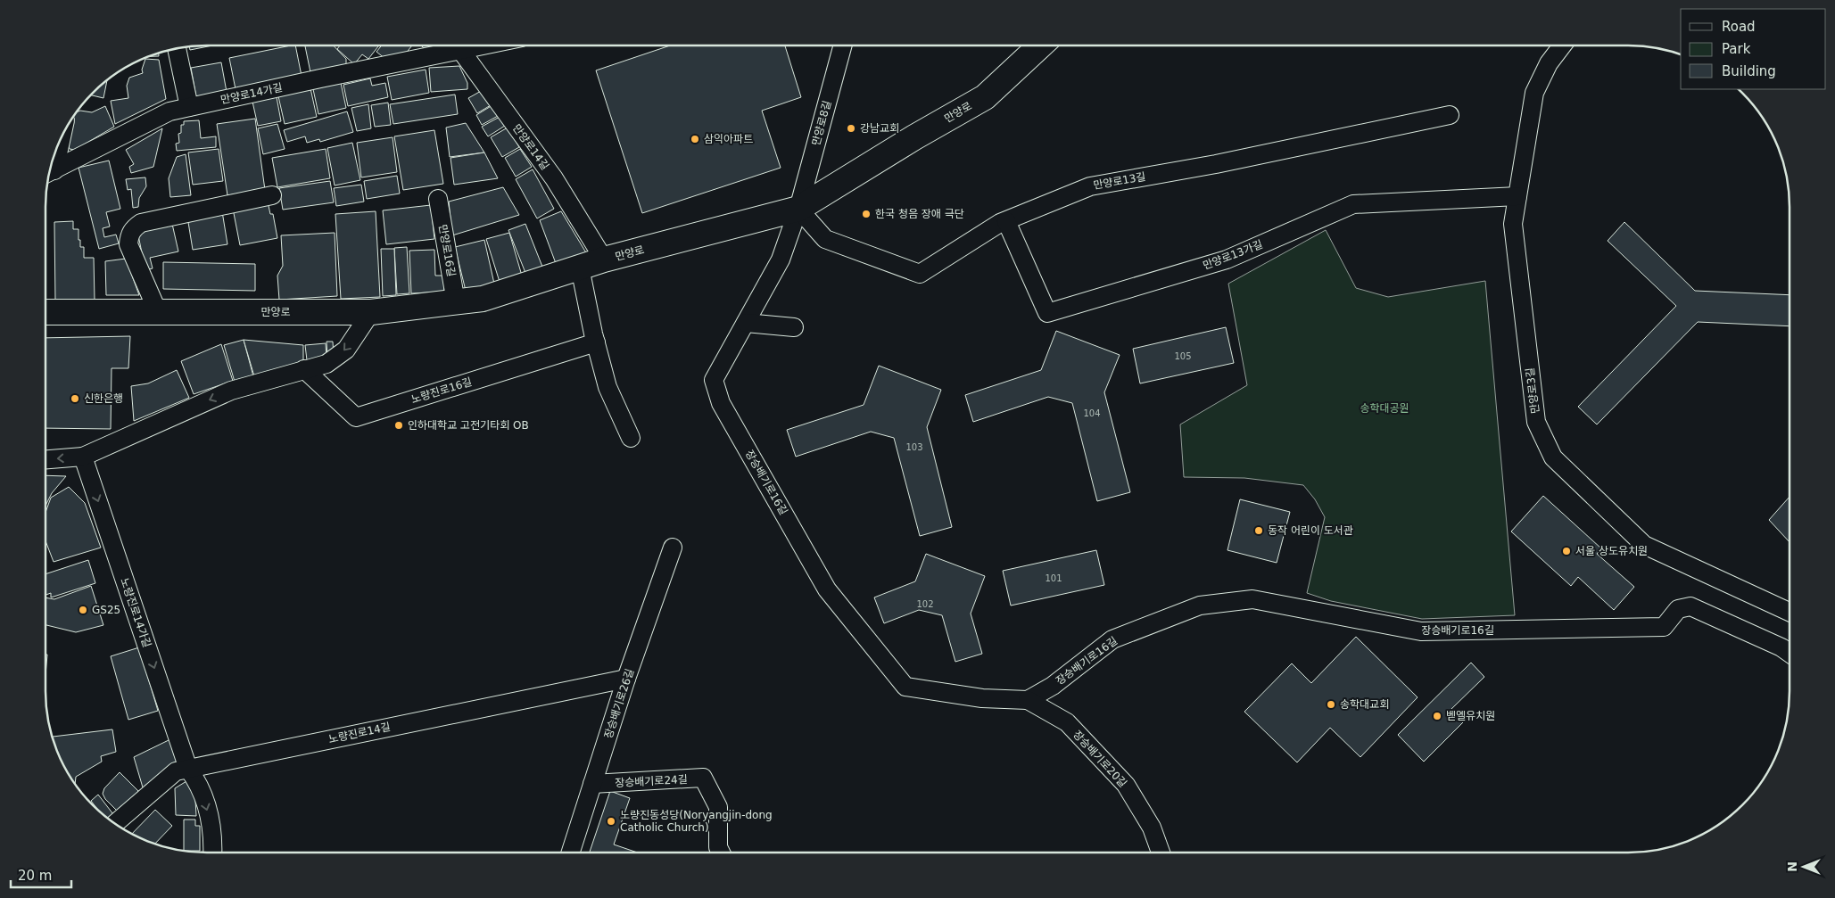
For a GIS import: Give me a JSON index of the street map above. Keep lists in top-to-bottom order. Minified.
{"streets":{"street":["만양로14가길","만양로","만양로8길","만양로14길","만양로13길","만양로16길","만양로13가길","노량진로16길","만양로3길","장승배기로16길","노량진로14가길","장승배기로26길","노량진로14길","장승배기로20길","장승배기로24길"]},"crossings":[["만양로","만양로8길"],["만양로","만양로14길"],["만양로","만양로13길"],["만양로","만양로16길"],["만양로","장승배기로16길"],["만양로8길","만양로13길"],["만양로8길","장승배기로16길"],["만양로13길","만양로13가길"],["만양로13길","장승배기로16길"],["만양로13가길","만양로3길"],["장승배기로16길","장승배기로20길"],["노량진로14가길","노량진로14길"],["장승배기로26길","노량진로14길"],["장승배기로26길","장승배기로24길"]],"one_way":["노량진로14가길"],"parks":["송학대공원"],"places":["강남교회","삼익아파트","한국 청음 장애 극단","신한은행","인하대학교 고전기타회 OB","동작 어린이 도서관","서울 상도유치원","GS25","송학대교회","벧엘유치원","노량진동성당(Noryangjin-dong Catholic Church)"],"house_numbers":["105","104","103","101","102"],"legend":["Road","Park","Building"],"scale_bar":"20 m","north":"left"}
